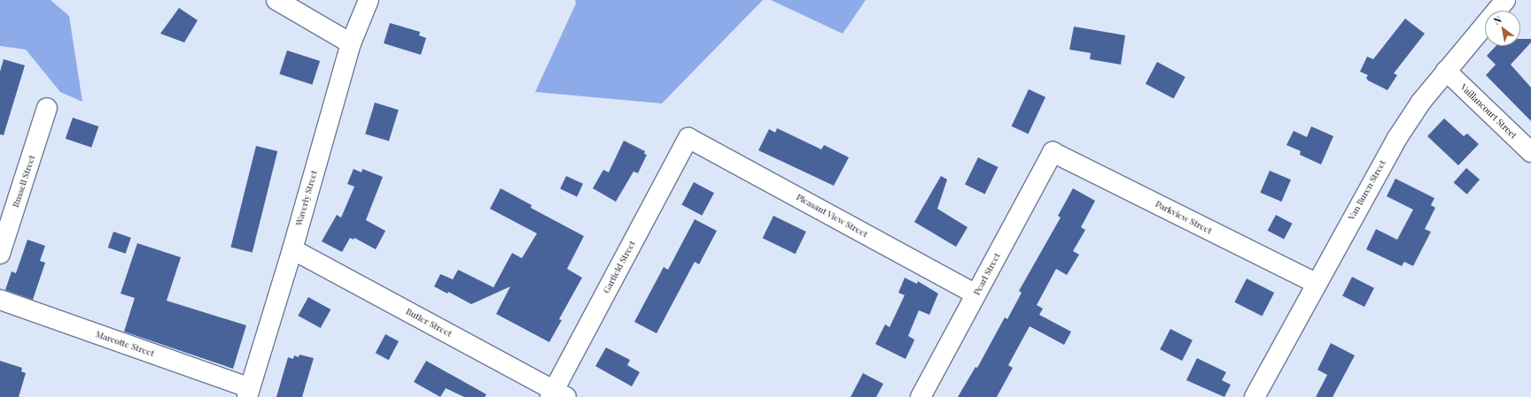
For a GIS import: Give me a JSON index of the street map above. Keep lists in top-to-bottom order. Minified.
{"streets":{"street":["Vaillancourt Street","Russell Street","Van Buren Street","Waverly Street","Pleasant View Street","Parkview Street","Garfield Street","Pearl Street","Butler Street","Marcotte Street"]},"crossings":[["Vaillancourt Street","Van Buren Street"],["Van Buren Street","Parkview Street"],["Waverly Street","Butler Street"],["Waverly Street","Marcotte Street"],["Pleasant View Street","Garfield Street"],["Pleasant View Street","Pearl Street"],["Parkview Street","Pearl Street"],["Garfield Street","Butler Street"]],"north":"top left"}
